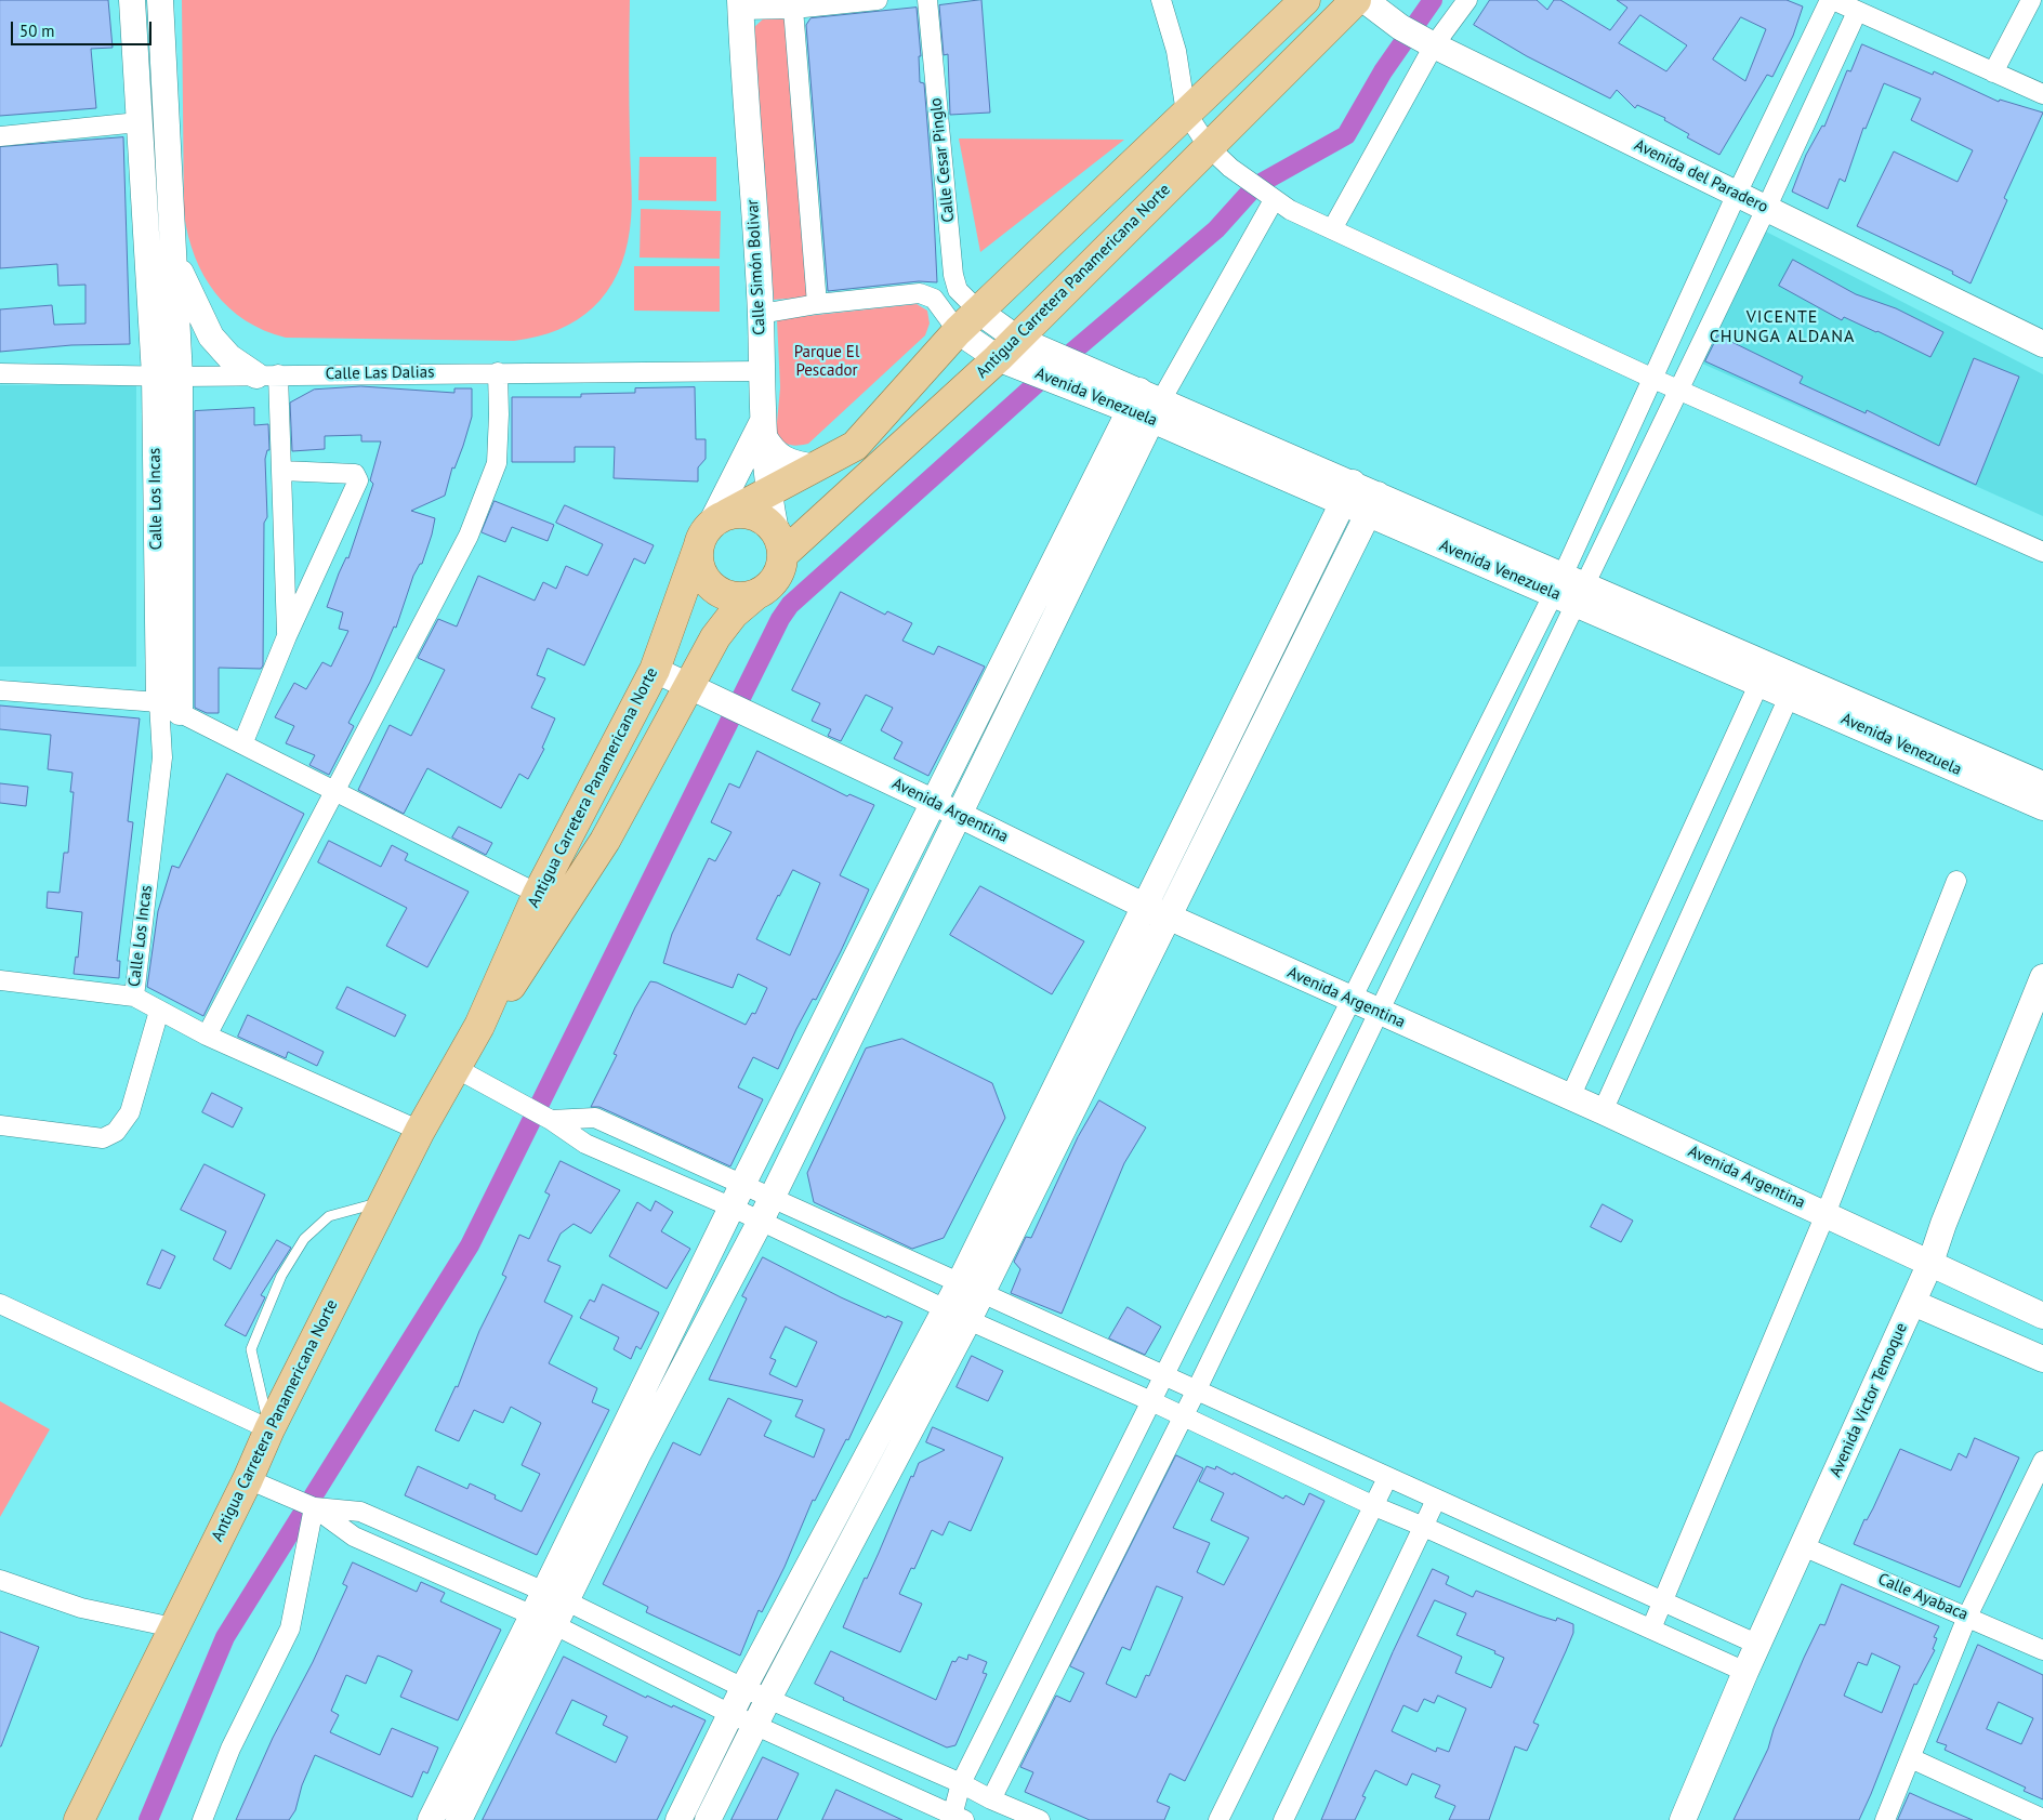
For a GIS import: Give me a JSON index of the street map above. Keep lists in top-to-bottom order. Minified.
{"streets":{"main road":["Antigua Carretera Panamericana Norte"],"street":["Calle Cesar Pinglo","Avenida del Paradero","Calle Simón Bolivar","Calle Las Dalias","Avenida Venezuela","Calle Los Incas","Avenida Argentina","Avenida Victor Temoque","Calle Ayabaca"]},"crossings":[["Calle Cesar Pinglo","Avenida Venezuela"],["Calle Simón Bolivar","Antigua Carretera Panamericana Norte"],["Calle Simón Bolivar","Calle Las Dalias"],["Antigua Carretera Panamericana Norte","Avenida Venezuela"],["Antigua Carretera Panamericana Norte","Avenida Argentina"],["Calle Las Dalias","Calle Los Incas"],["Avenida Argentina","Avenida Victor Temoque"],["Avenida Victor Temoque","Calle Ayabaca"]],"districts":["VICENTE CHUNGA ALDANA"],"parks":["Parque El Pescador"],"scale_bar":"50 m"}
